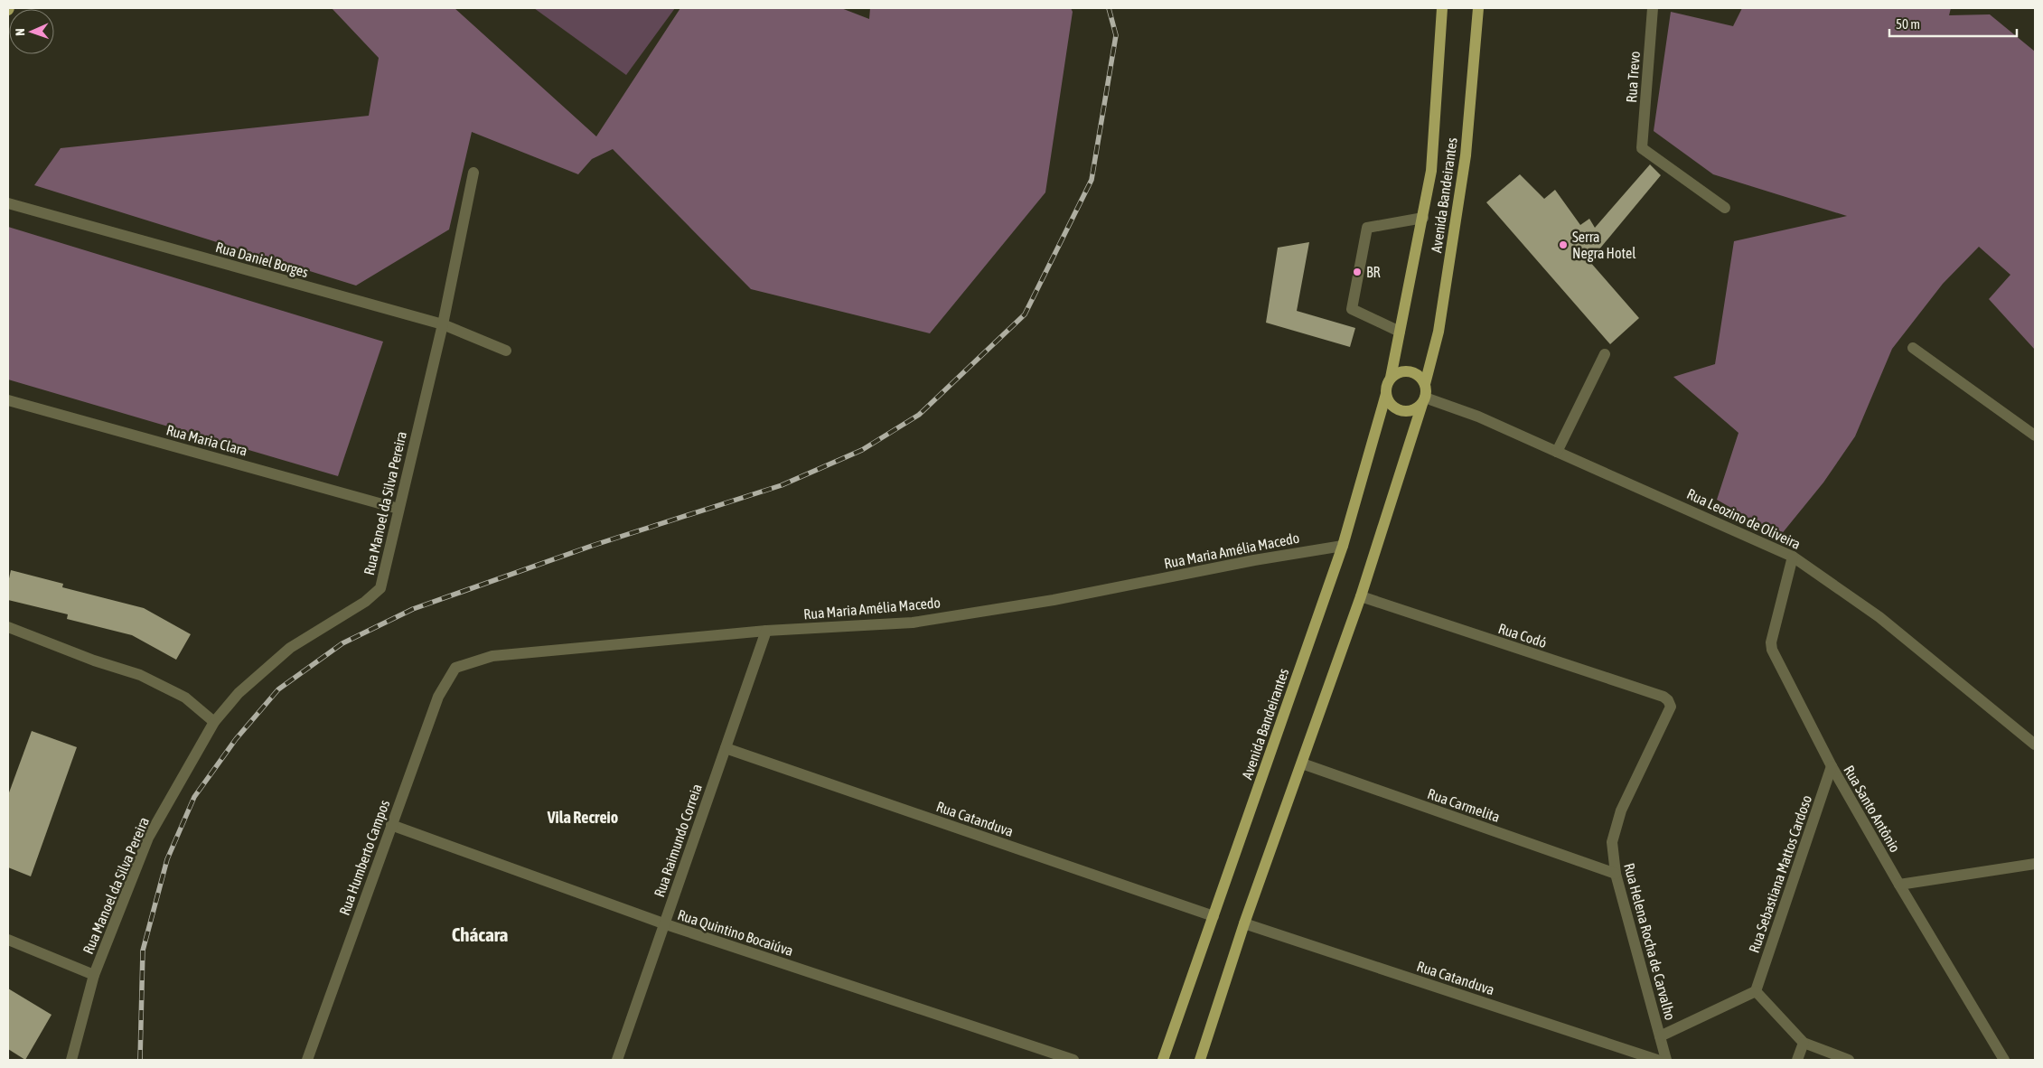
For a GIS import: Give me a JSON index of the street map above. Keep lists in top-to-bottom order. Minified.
{"streets":{"main road":["Avenida Bandeirantes"],"street":["Rua Trevo","Rua Daniel Borges","Rua Maria Clara","Rua Manoel da Silva Pereira","Rua Leozino de Oliveira","Rua Maria Amélia Macedo","Rua Codó","Rua Carmelita","Rua Santo Antônio","Rua Catanduva","Rua Raimundo Correia","Rua Humberto Campos","Rua Sebastiana Mattos Cardoso","Rua Quintino Bocaiúva","Rua Helena Rocha de Carvalho"]},"crossings":[["Avenida Bandeirantes","Rua Leozino de Oliveira"],["Avenida Bandeirantes","Rua Maria Amélia Macedo"],["Avenida Bandeirantes","Rua Catanduva"],["Rua Daniel Borges","Rua Manoel da Silva Pereira"],["Rua Maria Clara","Rua Manoel da Silva Pereira"],["Rua Leozino de Oliveira","Rua Santo Antônio"],["Rua Maria Amélia Macedo","Rua Raimundo Correia"],["Rua Maria Amélia Macedo","Rua Humberto Campos"],["Rua Codó","Rua Helena Rocha de Carvalho"],["Rua Carmelita","Rua Helena Rocha de Carvalho"],["Rua Santo Antônio","Rua Sebastiana Mattos Cardoso"],["Rua Catanduva","Rua Raimundo Correia"],["Rua Raimundo Correia","Rua Quintino Bocaiúva"],["Rua Humberto Campos","Rua Quintino Bocaiúva"]],"districts":["Vila Recreio","Chácara"],"places":["Serra Negra Hotel","BR"],"scale_bar":"50 m","north":"left"}
